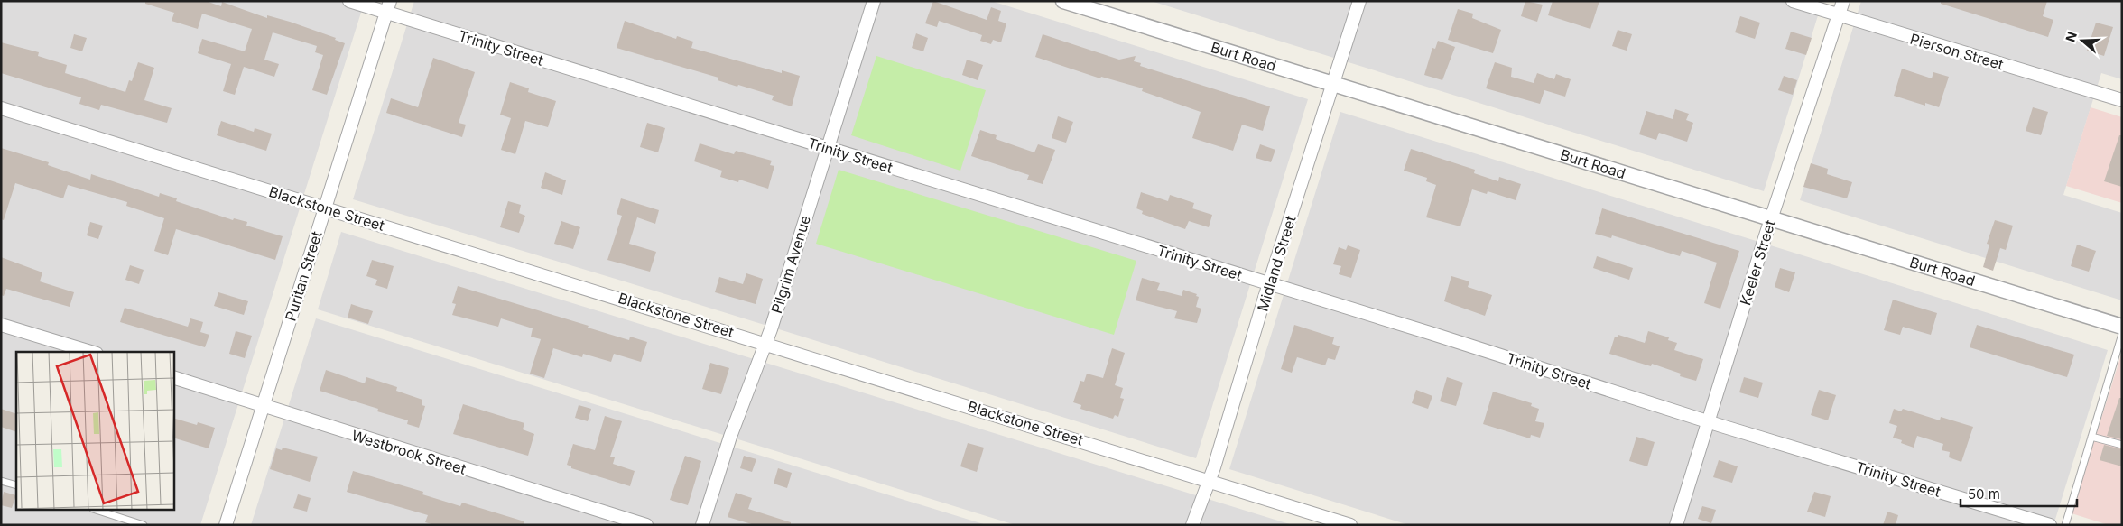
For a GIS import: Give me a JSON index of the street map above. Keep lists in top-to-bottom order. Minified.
{"streets":{"street":["Trinity Street","Pierson Street","Burt Road","Blackstone Street","Keeler Street","Midland Street","Pilgrim Avenue","Puritan Street","Westbrook Street"]},"crossings":[["Trinity Street","Keeler Street"],["Trinity Street","Midland Street"],["Trinity Street","Pilgrim Avenue"],["Trinity Street","Puritan Street"],["Pierson Street","Keeler Street"],["Burt Road","Keeler Street"],["Burt Road","Midland Street"],["Blackstone Street","Midland Street"],["Blackstone Street","Pilgrim Avenue"],["Blackstone Street","Puritan Street"],["Puritan Street","Westbrook Street"]],"scale_bar":"50 m","north":"left"}
